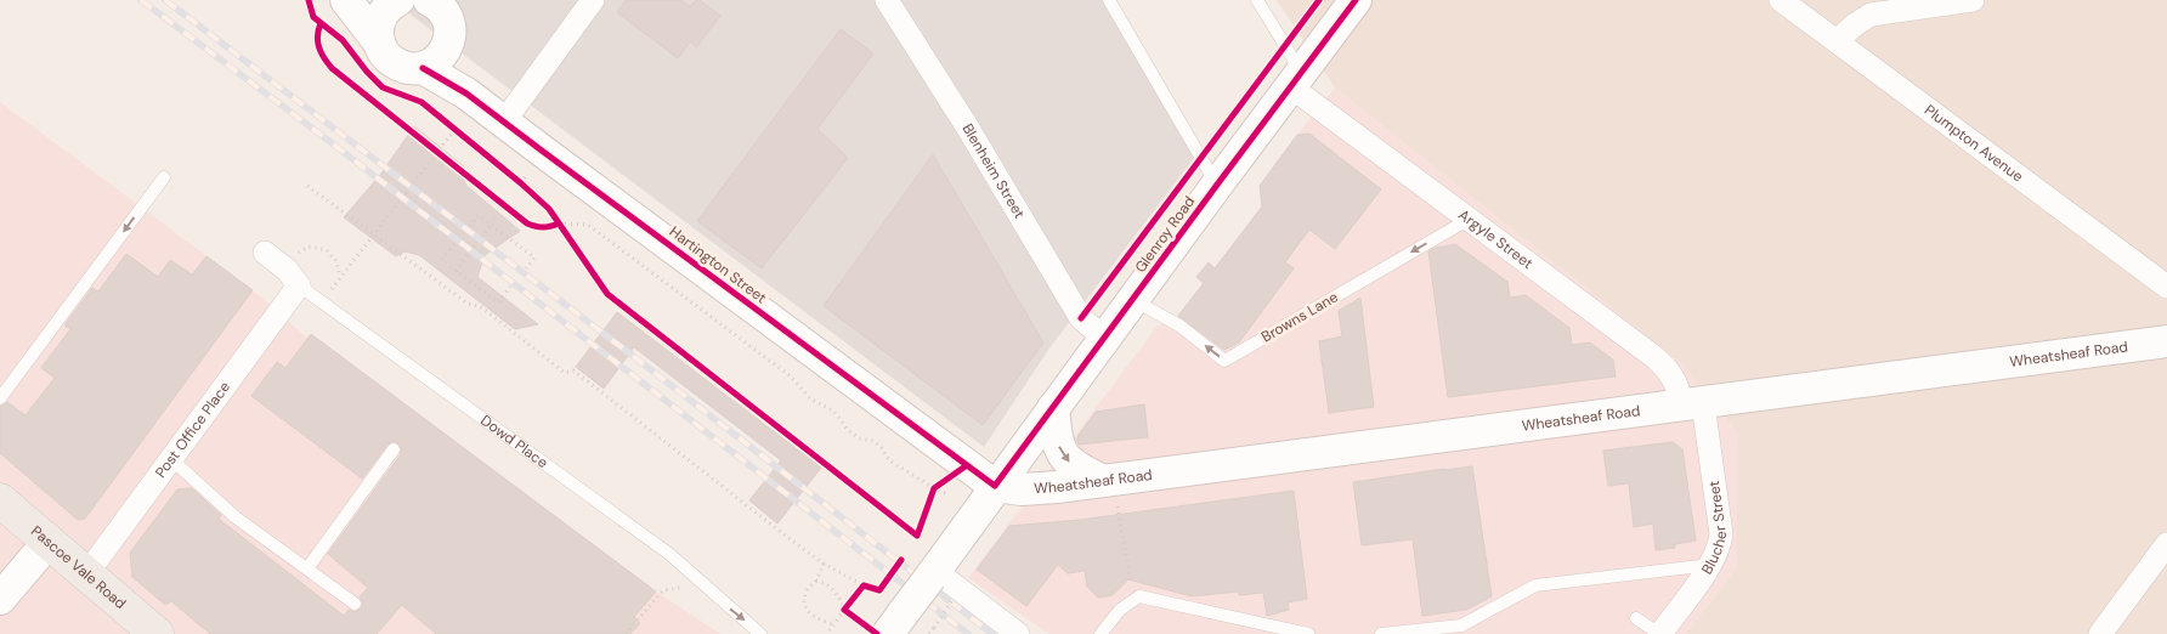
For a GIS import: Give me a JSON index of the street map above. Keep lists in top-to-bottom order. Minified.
{"streets":{"main road":["Pascoe Vale Road"],"street":["Plumpton Avenue","Blenheim Street","Glenroy Road","Argyle Street","Hartington Street","Wheatsheaf Road","Post Office Place","Dowd Place","Blucher Street"],"lane":["Browns Lane"]},"crossings":[["Blenheim Street","Glenroy Road"],["Glenroy Road","Argyle Street"],["Glenroy Road","Hartington Street"],["Glenroy Road","Browns Lane"],["Glenroy Road","Wheatsheaf Road"],["Argyle Street","Browns Lane"],["Argyle Street","Wheatsheaf Road"],["Argyle Street","Blucher Street"],["Hartington Street","Wheatsheaf Road"],["Wheatsheaf Road","Blucher Street"],["Post Office Place","Dowd Place"],["Post Office Place","Pascoe Vale Road"]],"one_way":["Browns Lane"]}
